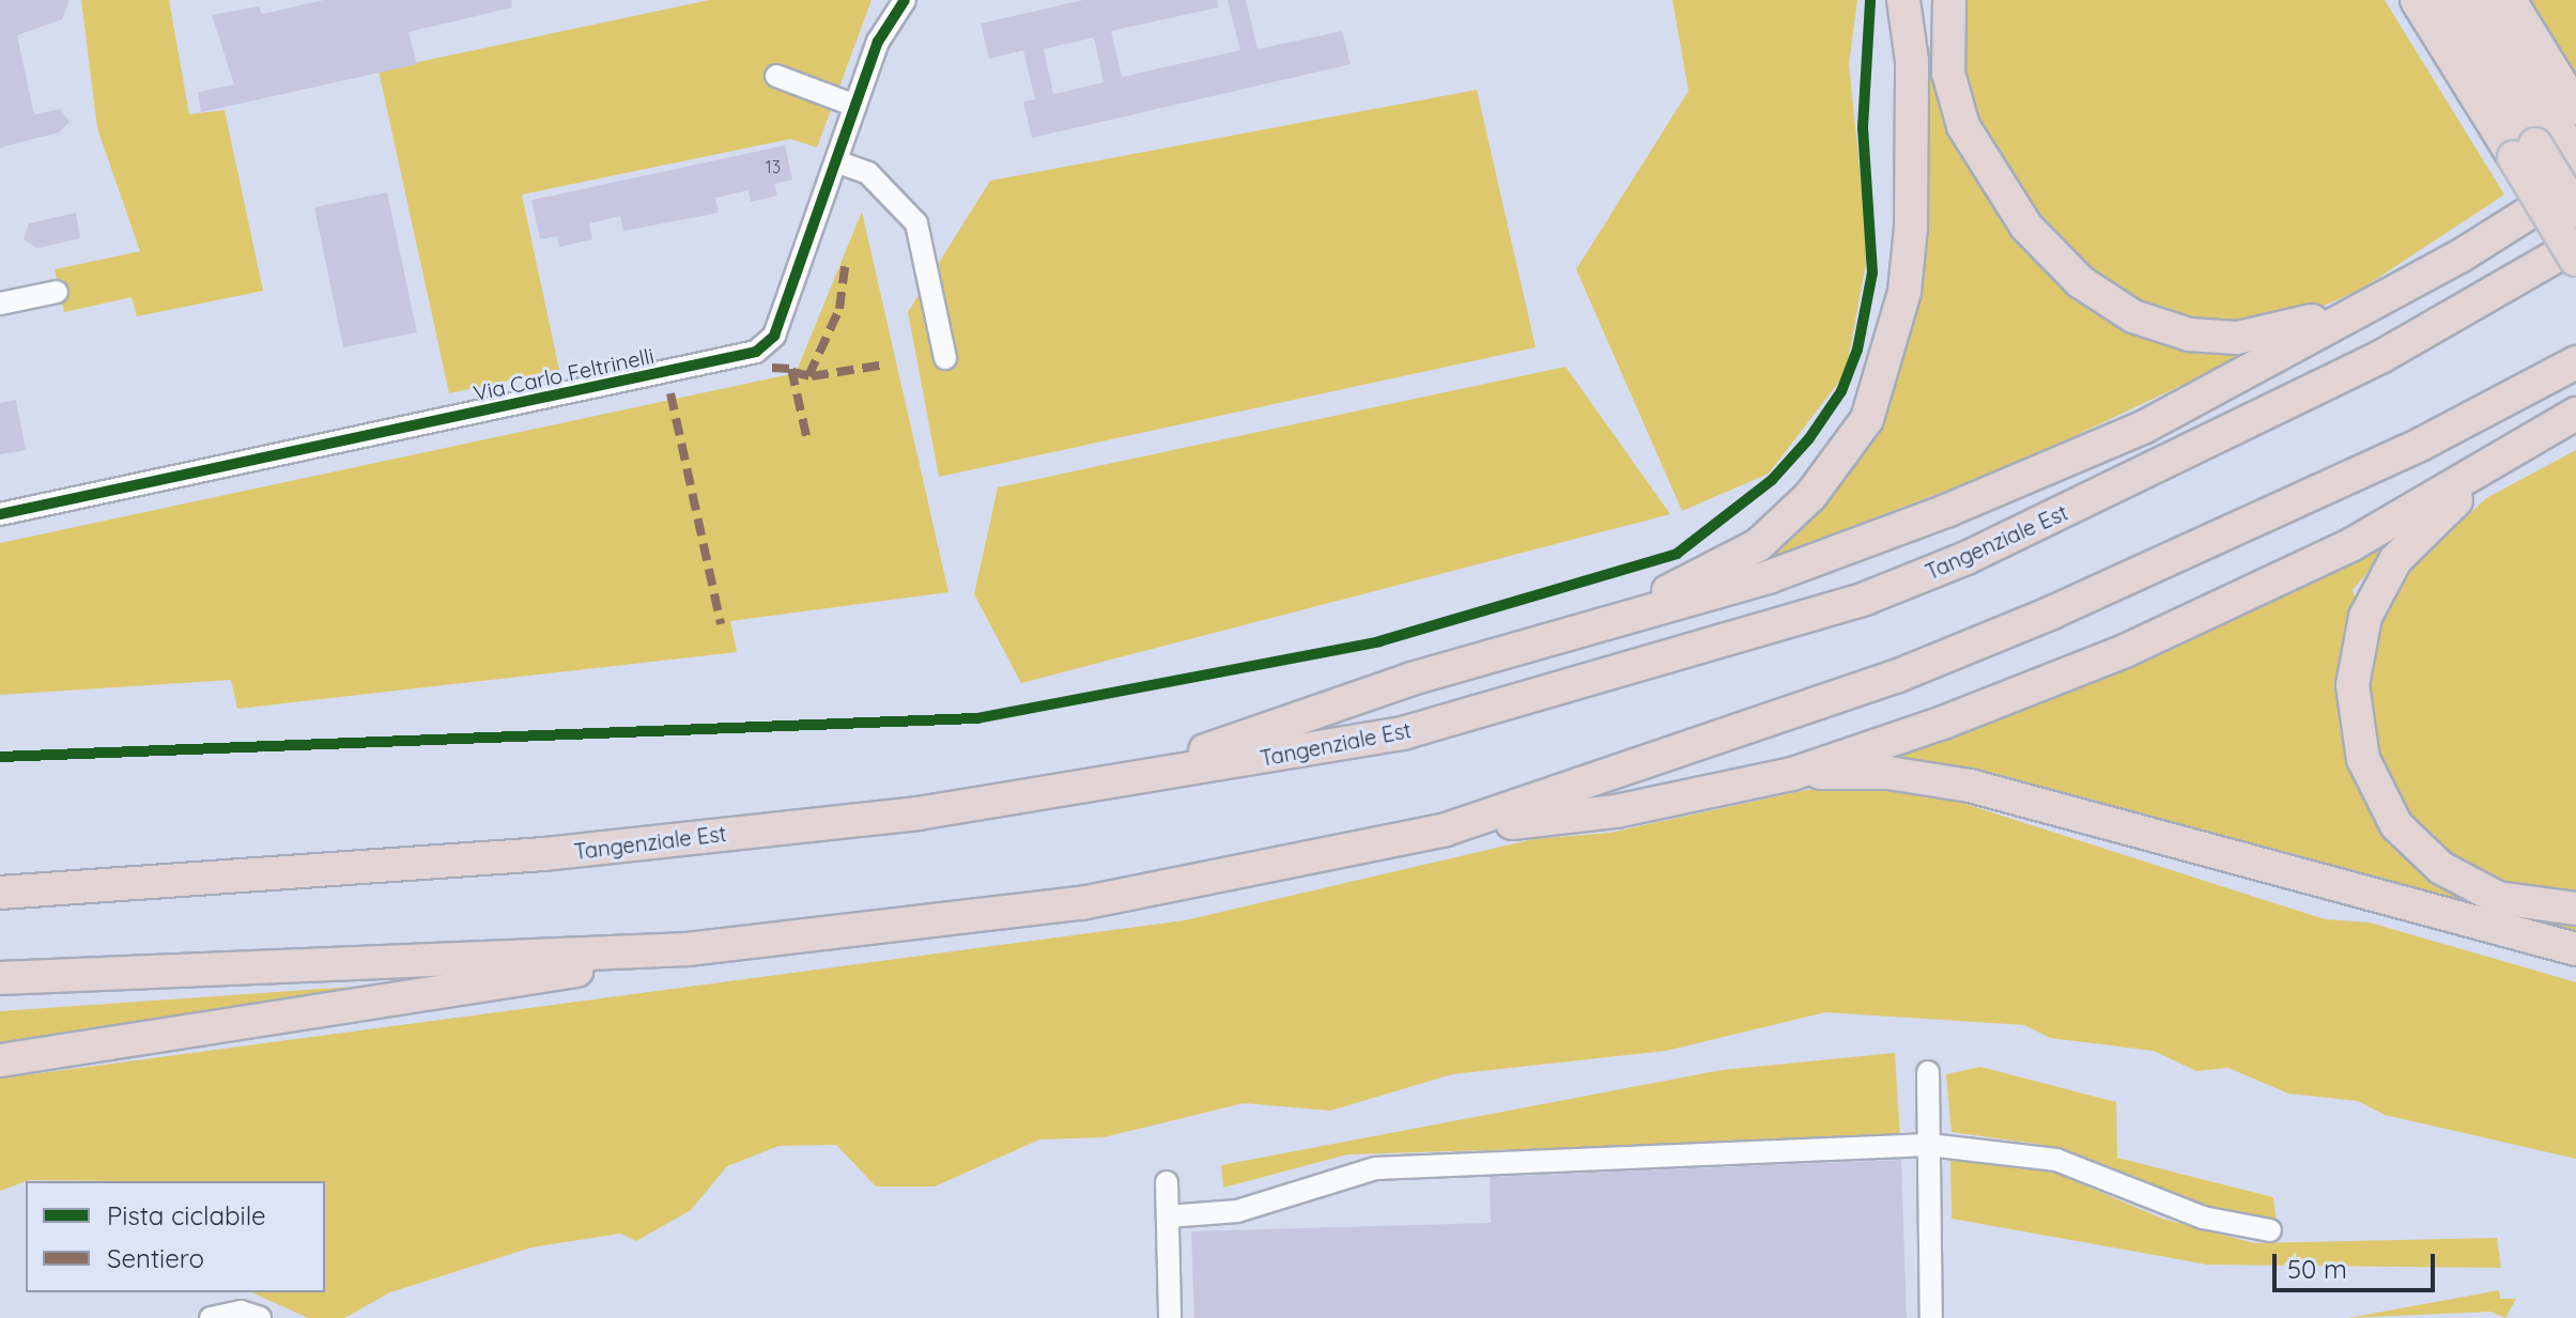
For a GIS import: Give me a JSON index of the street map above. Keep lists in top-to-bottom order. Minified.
{"streets":{"highway":["Tangenziale Est"],"street":["Via Carlo Feltrinelli"]},"house_numbers":["13"],"legend":["Pista ciclabile","Sentiero"],"scale_bar":"50 m"}
